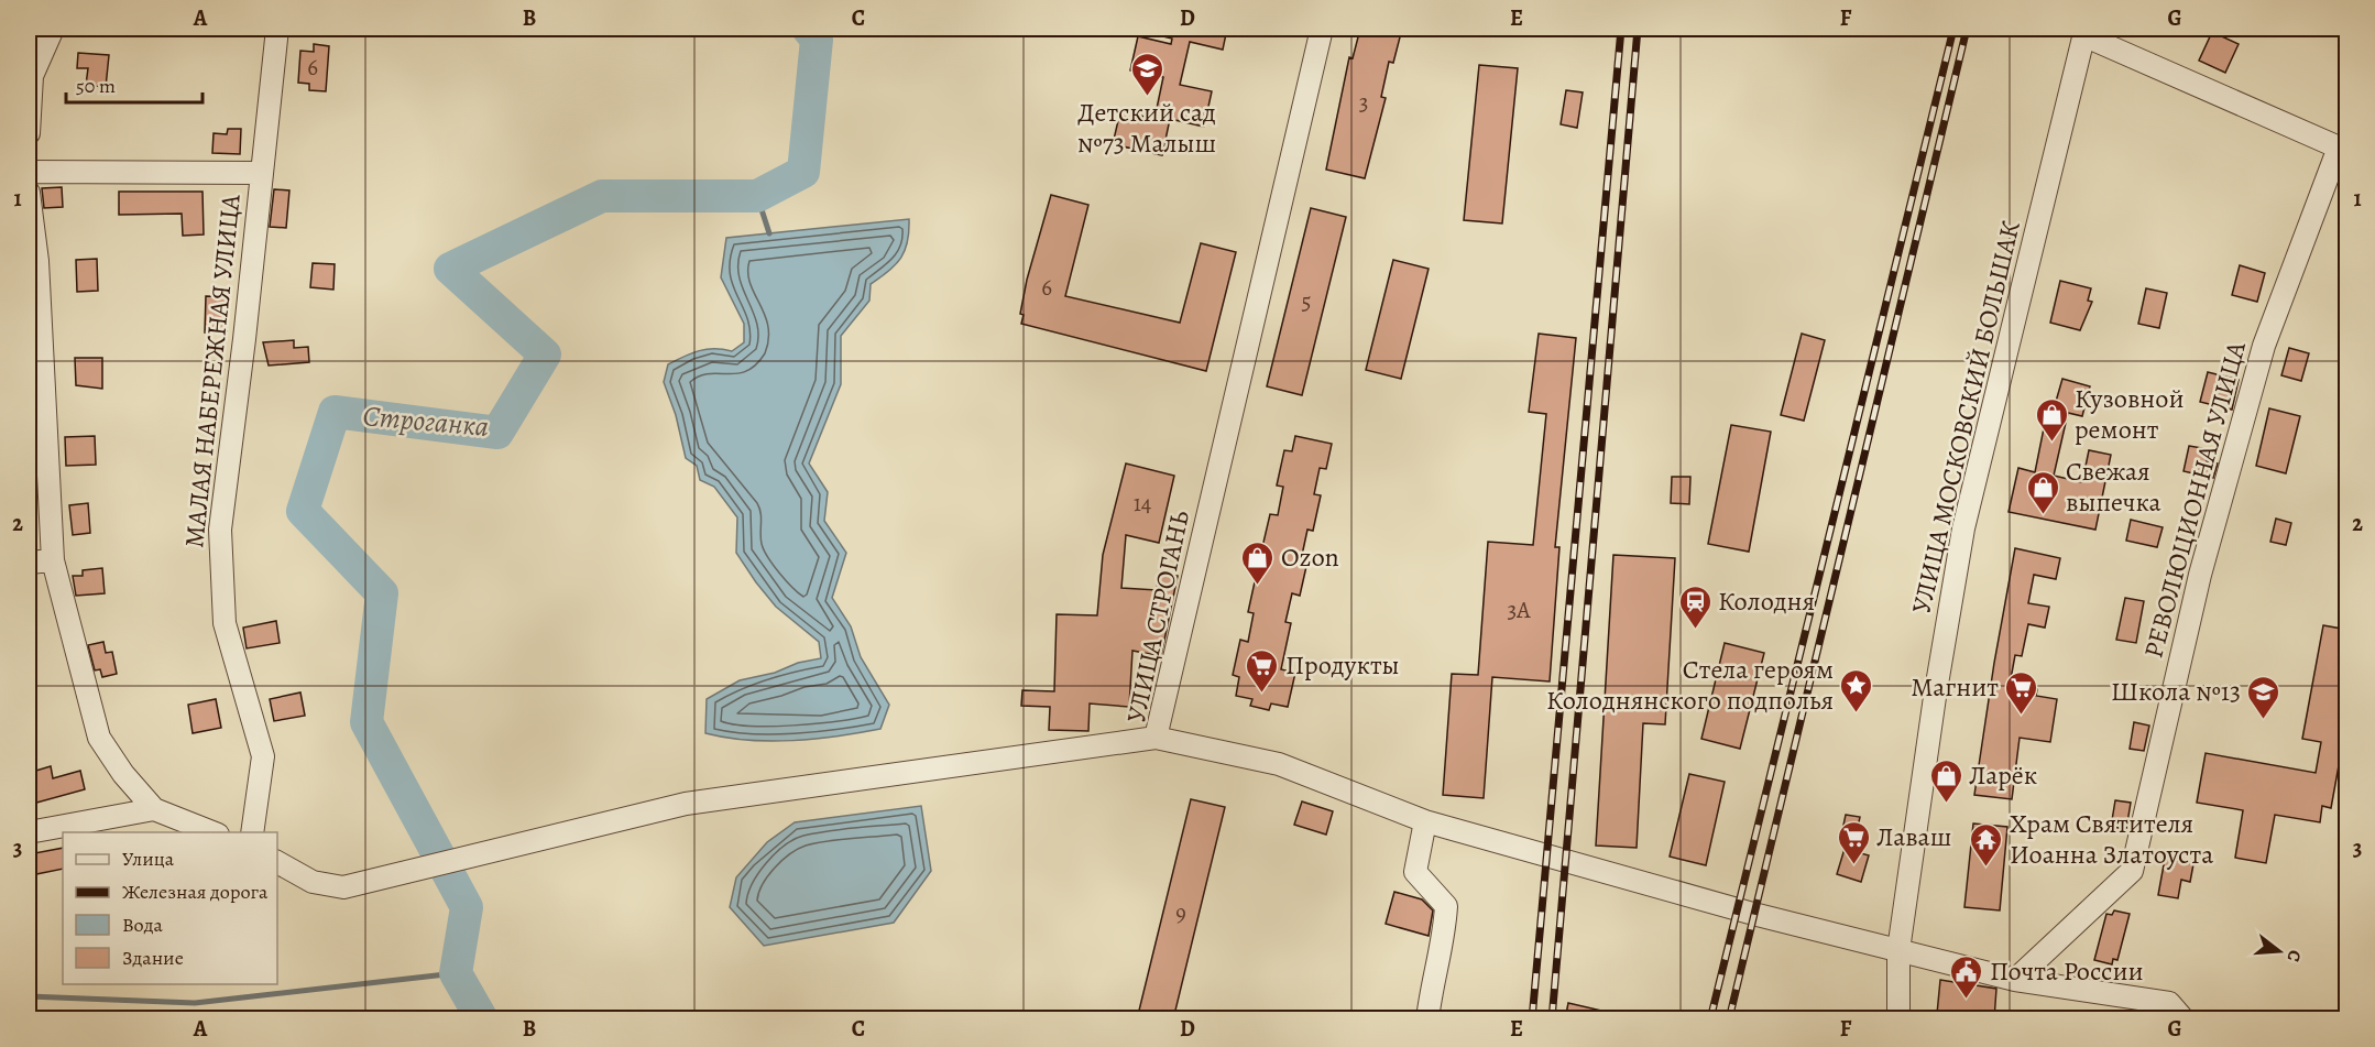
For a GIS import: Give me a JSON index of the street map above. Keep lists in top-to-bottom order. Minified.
{"streets":{"street":["МАЛАЯ НАБЕРЕЖНАЯ УЛИЦА","УЛИЦА МОСКОВСКИЙ БОЛЬШАК","РЕВОЛЮЦИОННАЯ УЛИЦА","УЛИЦА СТРОГАНЬ"]},"crossings":[["УЛИЦА МОСКОВСКИЙ БОЛЬШАК","УЛИЦА СТРОГАНЬ"]],"water":["Строганка"],"places":{"school or university":["Детский сад №73 Малыш","Школа №13"],"shop":["Кузовной ремонт","Свежая выпечка","Ozon","Ларёк"],"station":["Колодня"],"supermarket":["Продукты","Магнит","Лаваш"],"place":["Стела героям Колоднянского подполья"],"temple":["Храм Святителя Иоанна Златоуста"],"public building":["Почта России"]},"house_numbers":["6","3","6","5","14","3А","9"],"legend":["Улица","Железная дорога","Вода","Здание"],"scale_bar":"50 m","north":"right","grid":{"columns":["A","B","C","D","E","F","G"],"rows":["1","2","3"]}}
